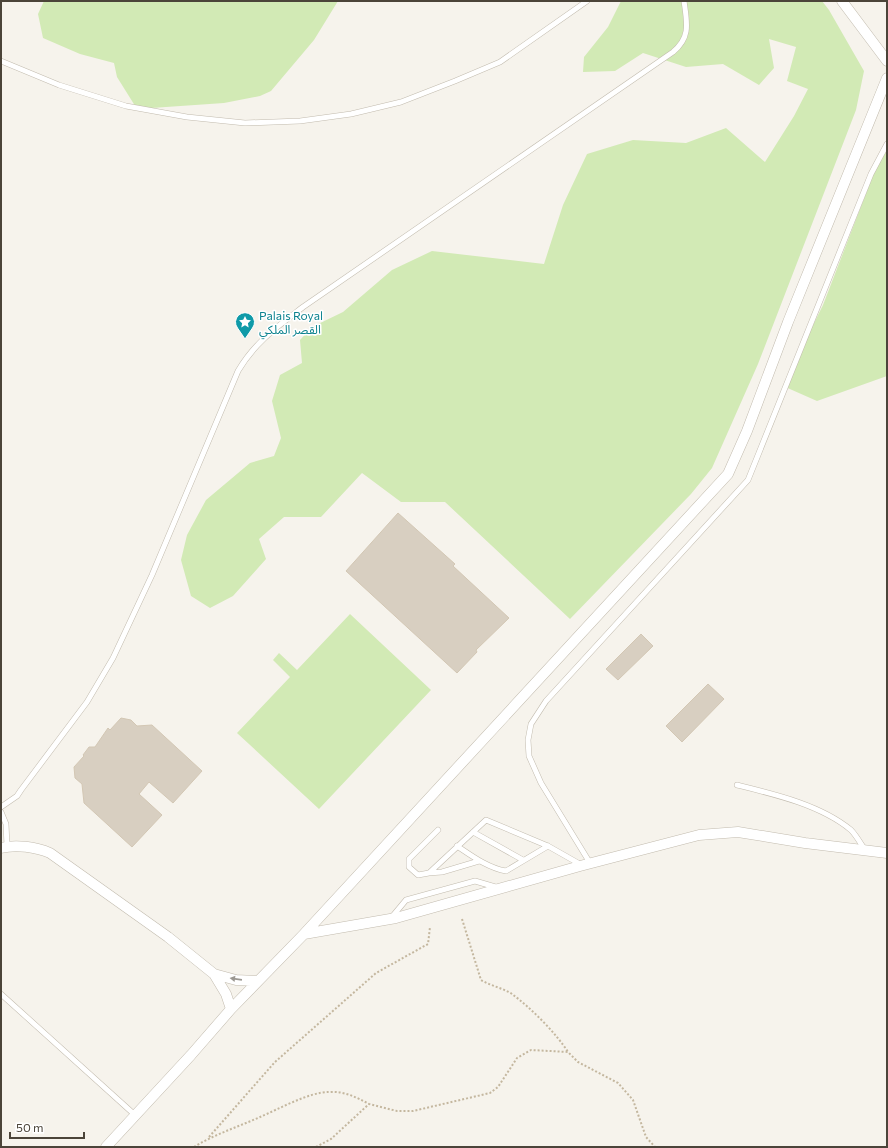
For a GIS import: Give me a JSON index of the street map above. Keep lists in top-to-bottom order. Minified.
{"places":{"place":["Palais Royal القصر الملكي"]},"scale_bar":"50 m"}
